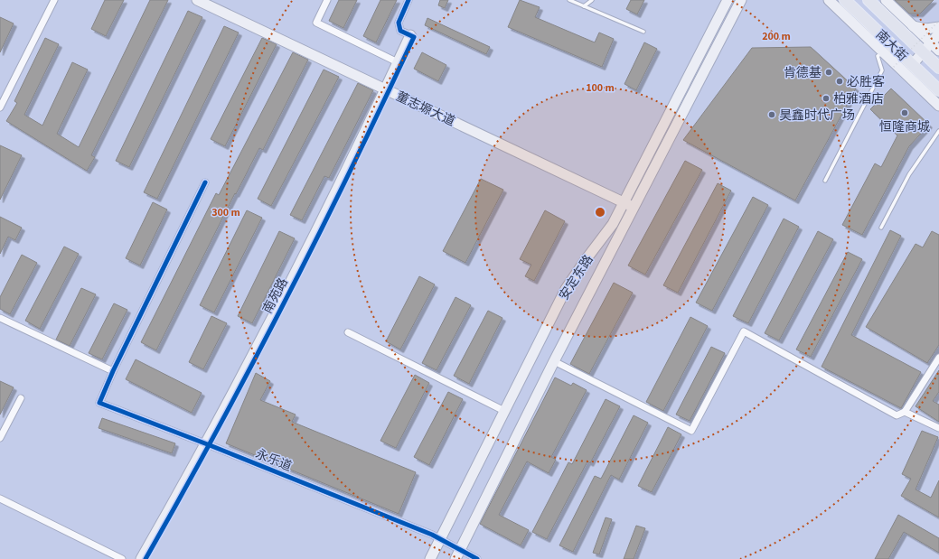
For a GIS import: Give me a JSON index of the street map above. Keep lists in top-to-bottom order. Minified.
{"streets":{"main road":["南大街"],"street":["董志塬大道","安定东路","南苑路","永乐道"]},"crossings":[["董志塬大道","安定东路"],["董志塬大道","南苑路"],["安定东路","永乐道"],["南苑路","永乐道"]],"places":["肯德基","必胜客","柏雅酒店","恒隆商城","昊鑫时代广场"],"rings":["200 m","100 m","300 m"]}
